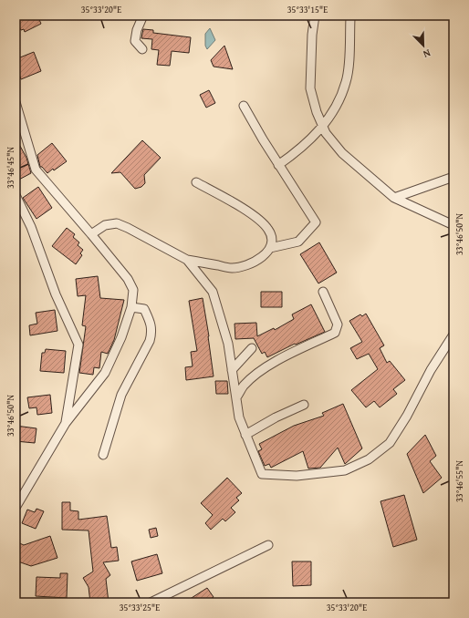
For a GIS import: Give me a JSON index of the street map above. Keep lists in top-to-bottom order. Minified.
{"north":"bottom right","coordinates":["35°33'20\"E","35°33'15\"E","33°46'45\"N","33°46'50\"N","33°46'55\"N","35°33'25\"E"]}
